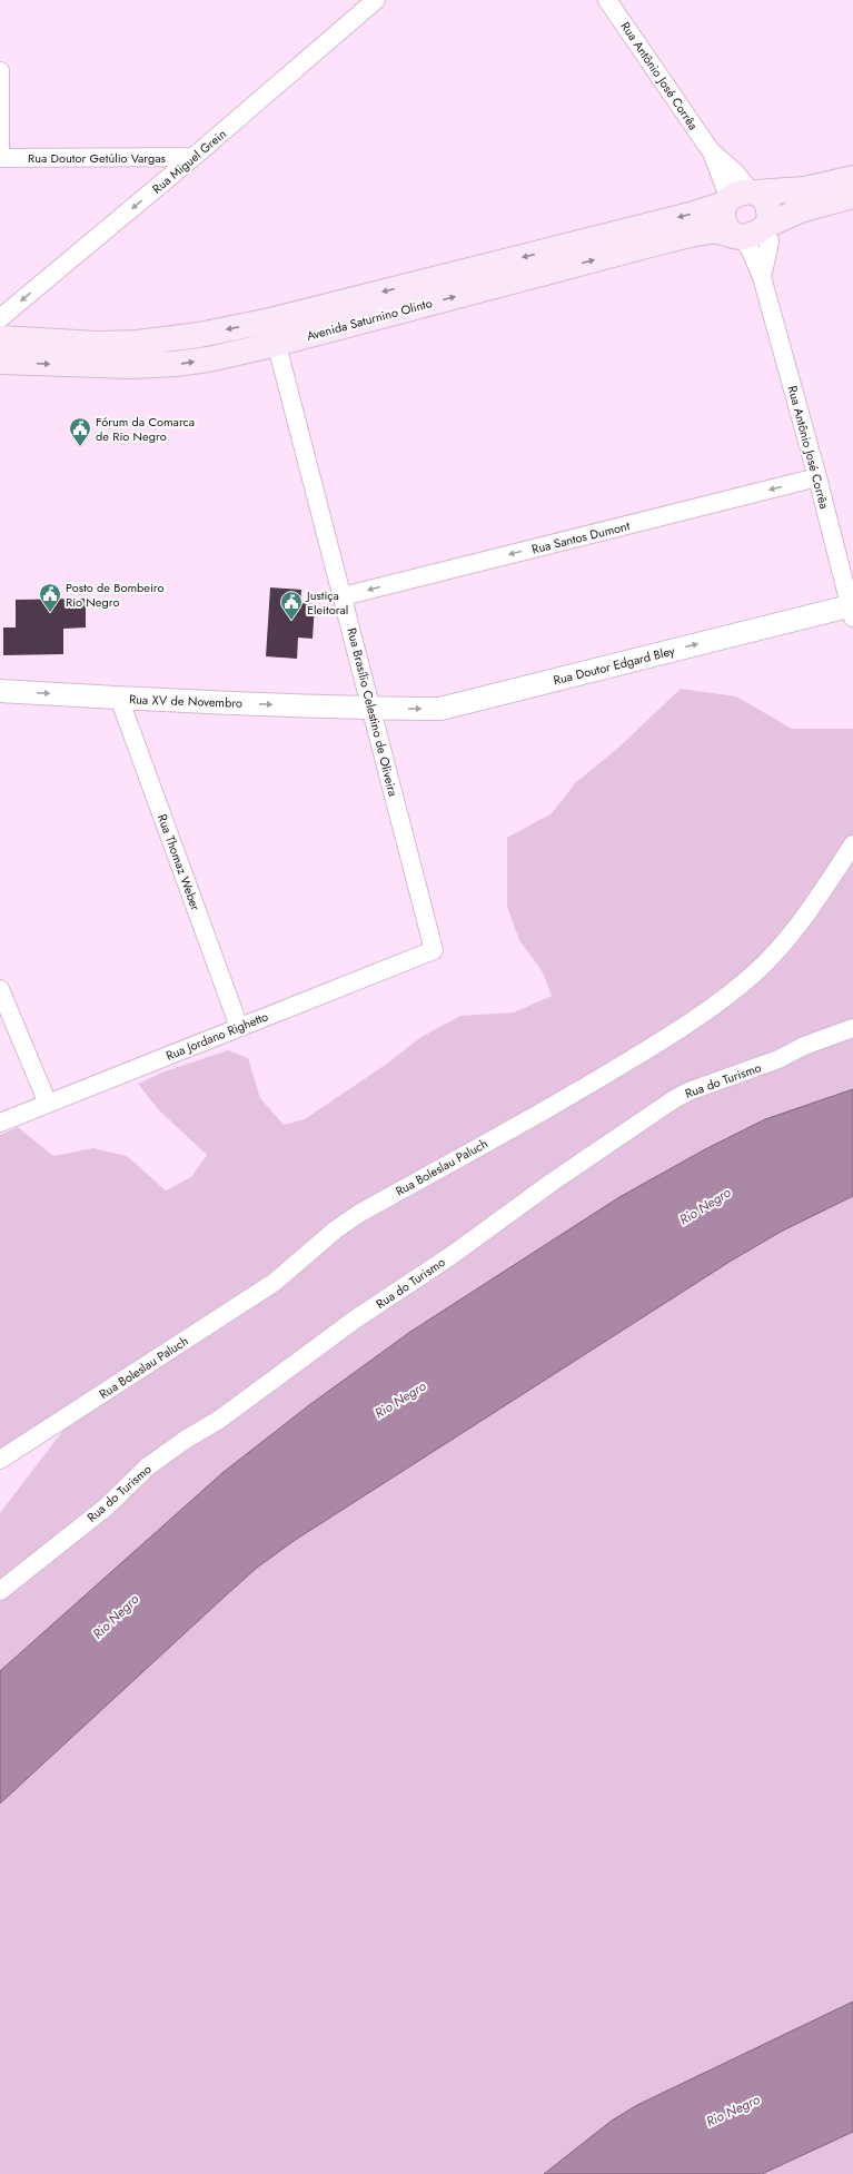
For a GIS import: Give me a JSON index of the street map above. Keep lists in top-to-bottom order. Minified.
{"streets":{"main road":["Avenida Saturnino Olinto"],"street":["Rua Antônio José Corrêa","Rua Doutor Getúlio Vargas","Rua Miguel Grein","Rua Santos Dumont","Rua Doutor Edgard Bley","Rua XV de Novembro","Rua Brasílio Celestino de Oliveira","Rua Thomaz Weber","Rua Jordano Righetto","Rua do Turismo","Rua Boleslau Paluch"]},"crossings":[["Rua Antônio José Corrêa","Avenida Saturnino Olinto"],["Rua Antônio José Corrêa","Rua Santos Dumont"],["Rua Antônio José Corrêa","Rua Doutor Edgard Bley"],["Rua Doutor Getúlio Vargas","Rua Miguel Grein"],["Avenida Saturnino Olinto","Rua Brasílio Celestino de Oliveira"],["Rua Santos Dumont","Rua Brasílio Celestino de Oliveira"],["Rua Doutor Edgard Bley","Rua XV de Novembro"],["Rua Doutor Edgard Bley","Rua Brasílio Celestino de Oliveira"],["Rua XV de Novembro","Rua Brasílio Celestino de Oliveira"],["Rua XV de Novembro","Rua Thomaz Weber"],["Rua Brasílio Celestino de Oliveira","Rua Jordano Righetto"],["Rua Thomaz Weber","Rua Jordano Righetto"]],"one_way":["Rua Miguel Grein","Rua Santos Dumont","Rua Doutor Edgard Bley","Rua XV de Novembro"],"water":["Rio Negro"],"places":{"public building":["Fórum da Comarca de Rio Negro","Posto de Bombeiro Rio Negro","Justiça Eleitoral"]}}
